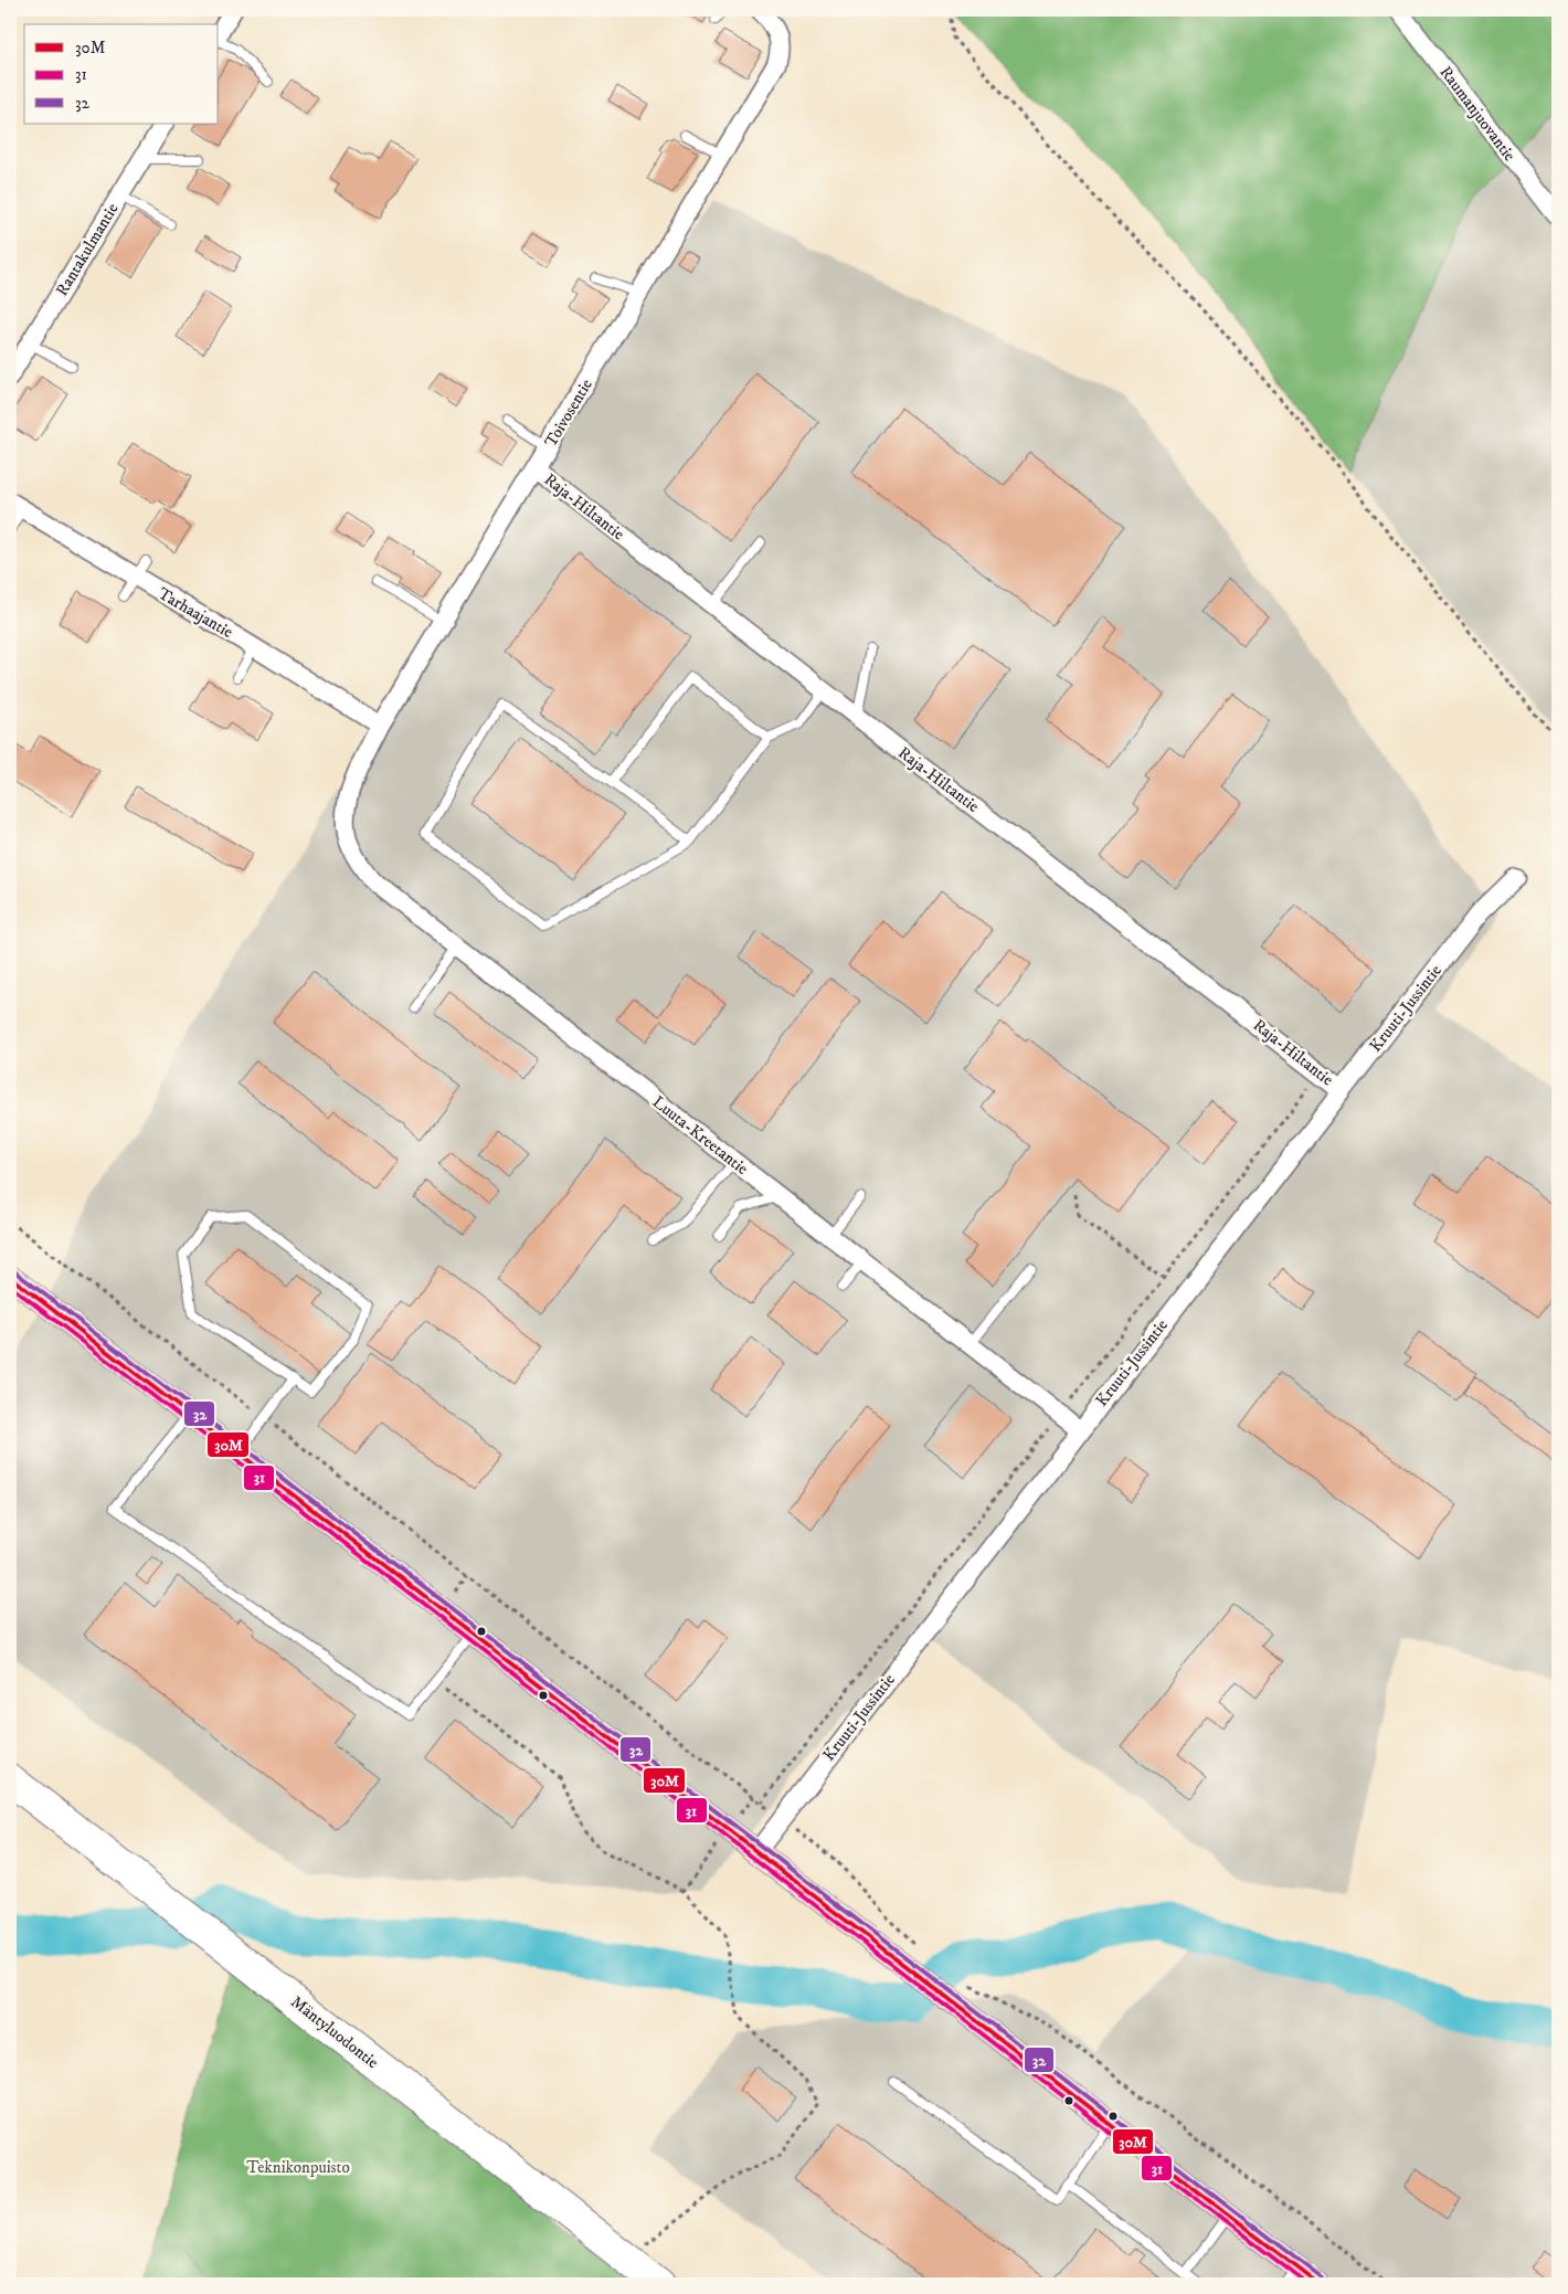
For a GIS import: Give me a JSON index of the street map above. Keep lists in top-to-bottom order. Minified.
{"streets":{"highway":["Mäntyluodontie"],"street":["Raumanjuovantie","Rantakulmantie","Toivosentie","Raja-Hiltantie","Tarhaajantie","Kruuti-Jussintie","Luuta-Kreetantie"]},"crossings":[["Toivosentie","Raja-Hiltantie"],["Toivosentie","Tarhaajantie"],["Toivosentie","Luuta-Kreetantie"],["Raja-Hiltantie","Kruuti-Jussintie"],["Kruuti-Jussintie","Luuta-Kreetantie"]],"parks":["Teknikonpuisto"],"lines":["transit line 32","transit line 30M","transit line 31"],"legend":["30M","31","32"]}
